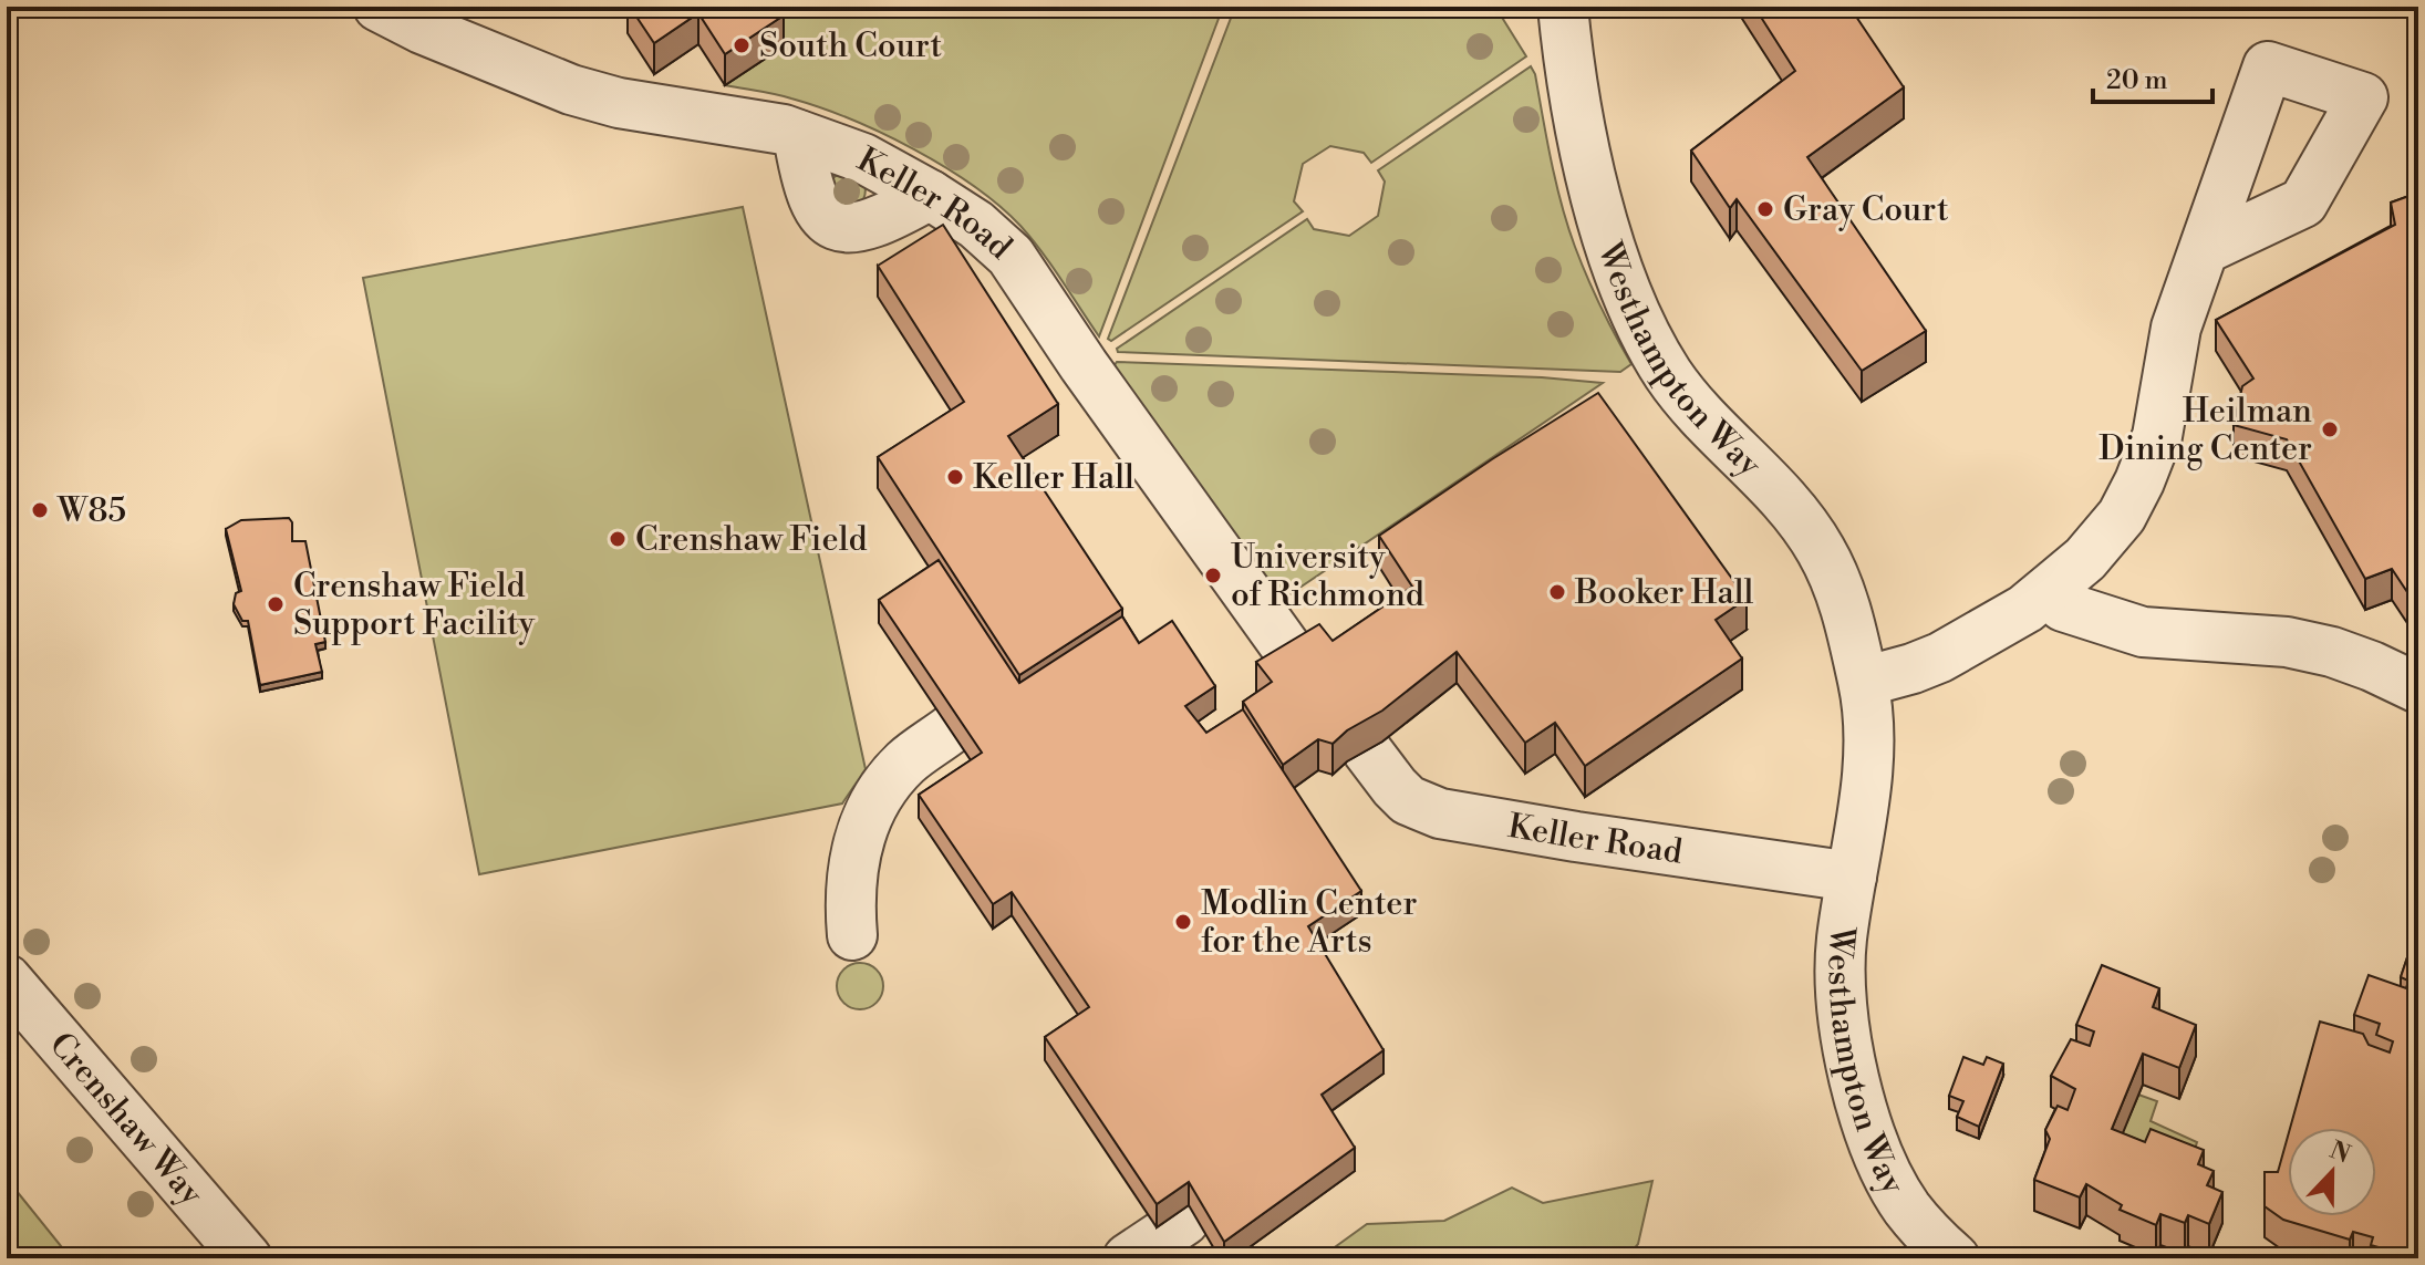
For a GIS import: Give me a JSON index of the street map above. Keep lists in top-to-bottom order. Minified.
{"streets":{"street":["Keller Road","Westhampton Way","Crenshaw Way"]},"crossings":[["Keller Road","Westhampton Way"]],"places":["South Court","Gray Court","Heilman Dining Center","Keller Hall","W85","Crenshaw Field","University of Richmond","Booker Hall","Crenshaw Field Support Facility","Modlin Center for the Arts"],"scale_bar":"20 m","north":"top"}
